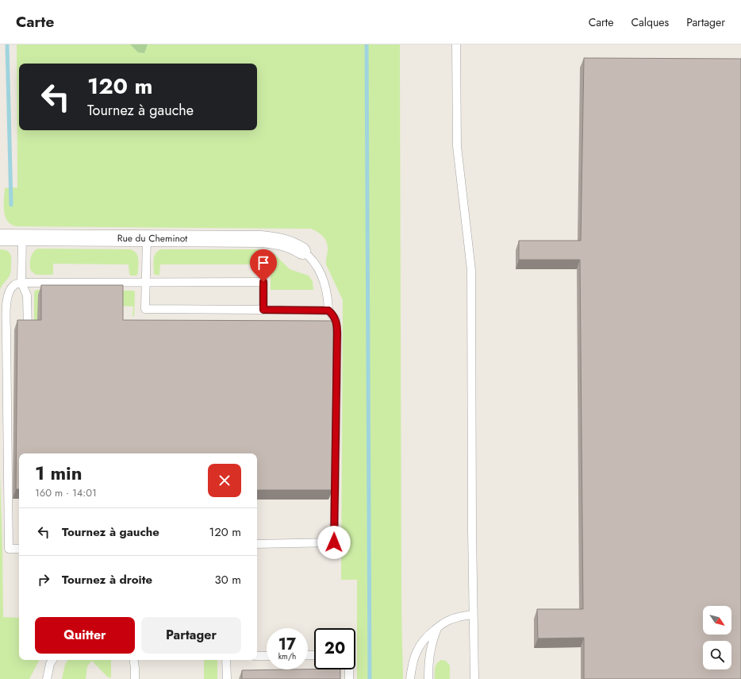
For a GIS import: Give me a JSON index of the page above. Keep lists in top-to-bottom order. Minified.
{"streets":{"street":["Rue du Cheminot"]},"north":"bottom right","page":{"header":"Carte","nav":["Carte","Calques","Partager"],"turn":["120 m","Tournez à gauche"],"heading":["1 min","160 m · 14:01"],"list":[{"name":"Tournez à gauche","value":"120 m"},{"name":"Tournez à droite","value":"30 m"}],"buttons":["Quitter","Partager"],"speed":"17 km/h","limit":"20"}}
